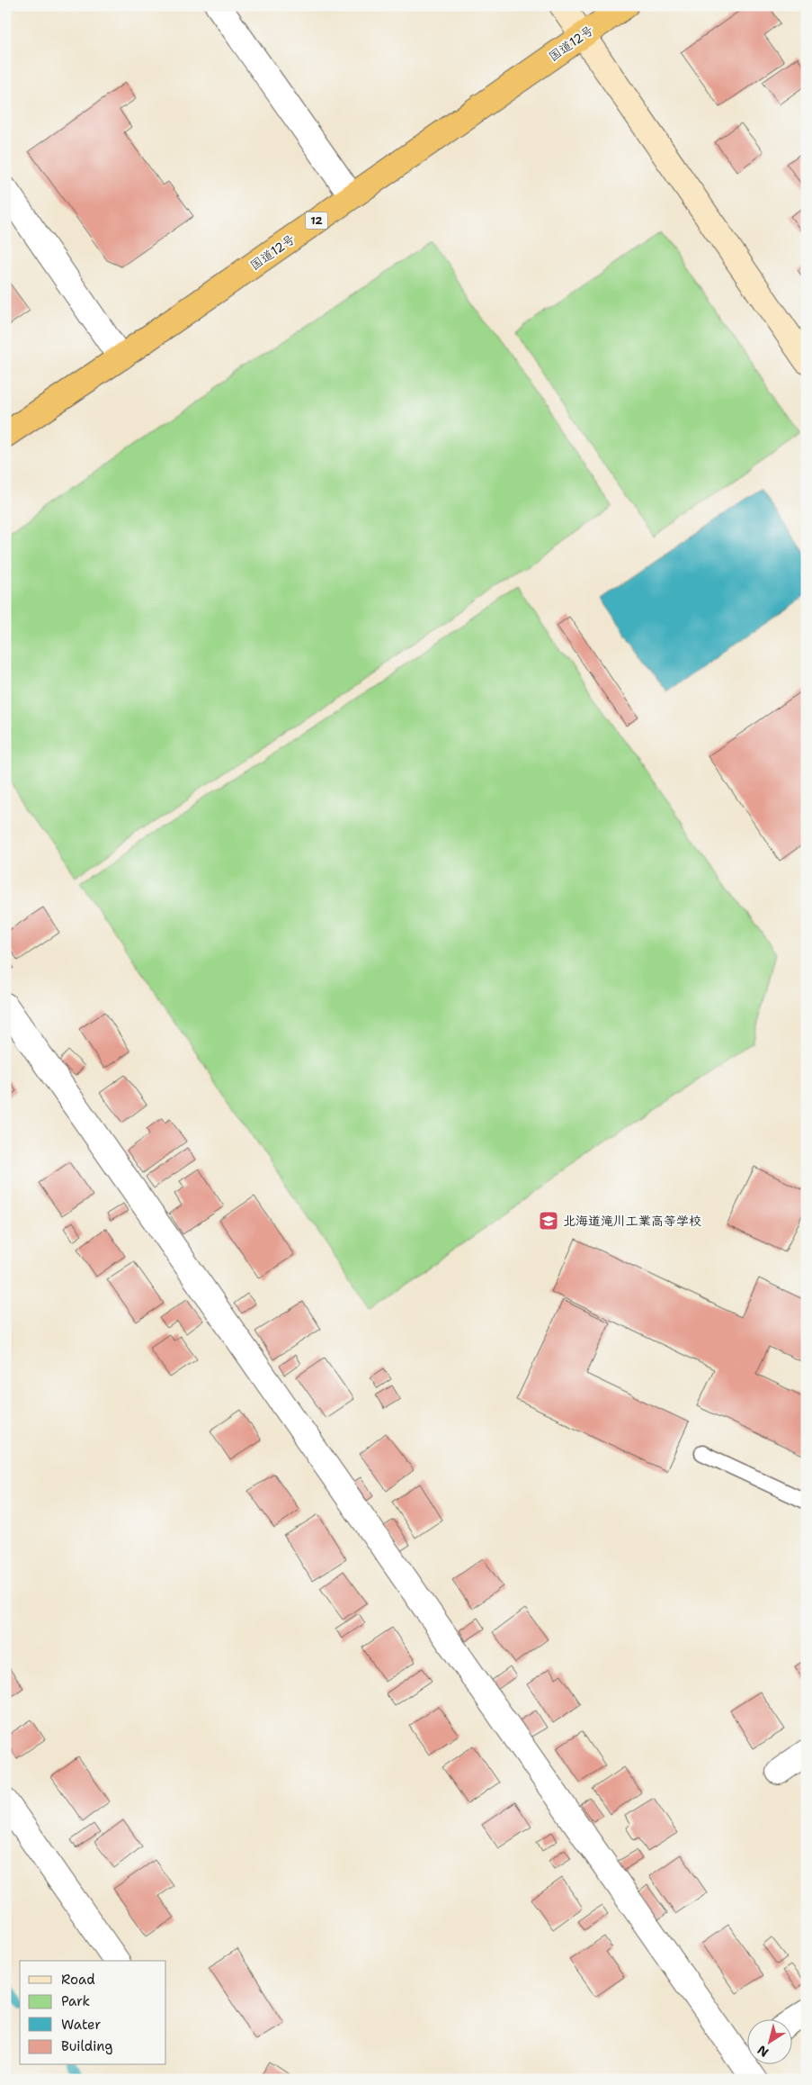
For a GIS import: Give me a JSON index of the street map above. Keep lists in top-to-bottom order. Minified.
{"streets":{"highway":["国道12号","12"]},"places":{"school or university":["北海道滝川工業高等学校"]},"legend":["Road","Park","Water","Building"],"north":"bottom left"}
